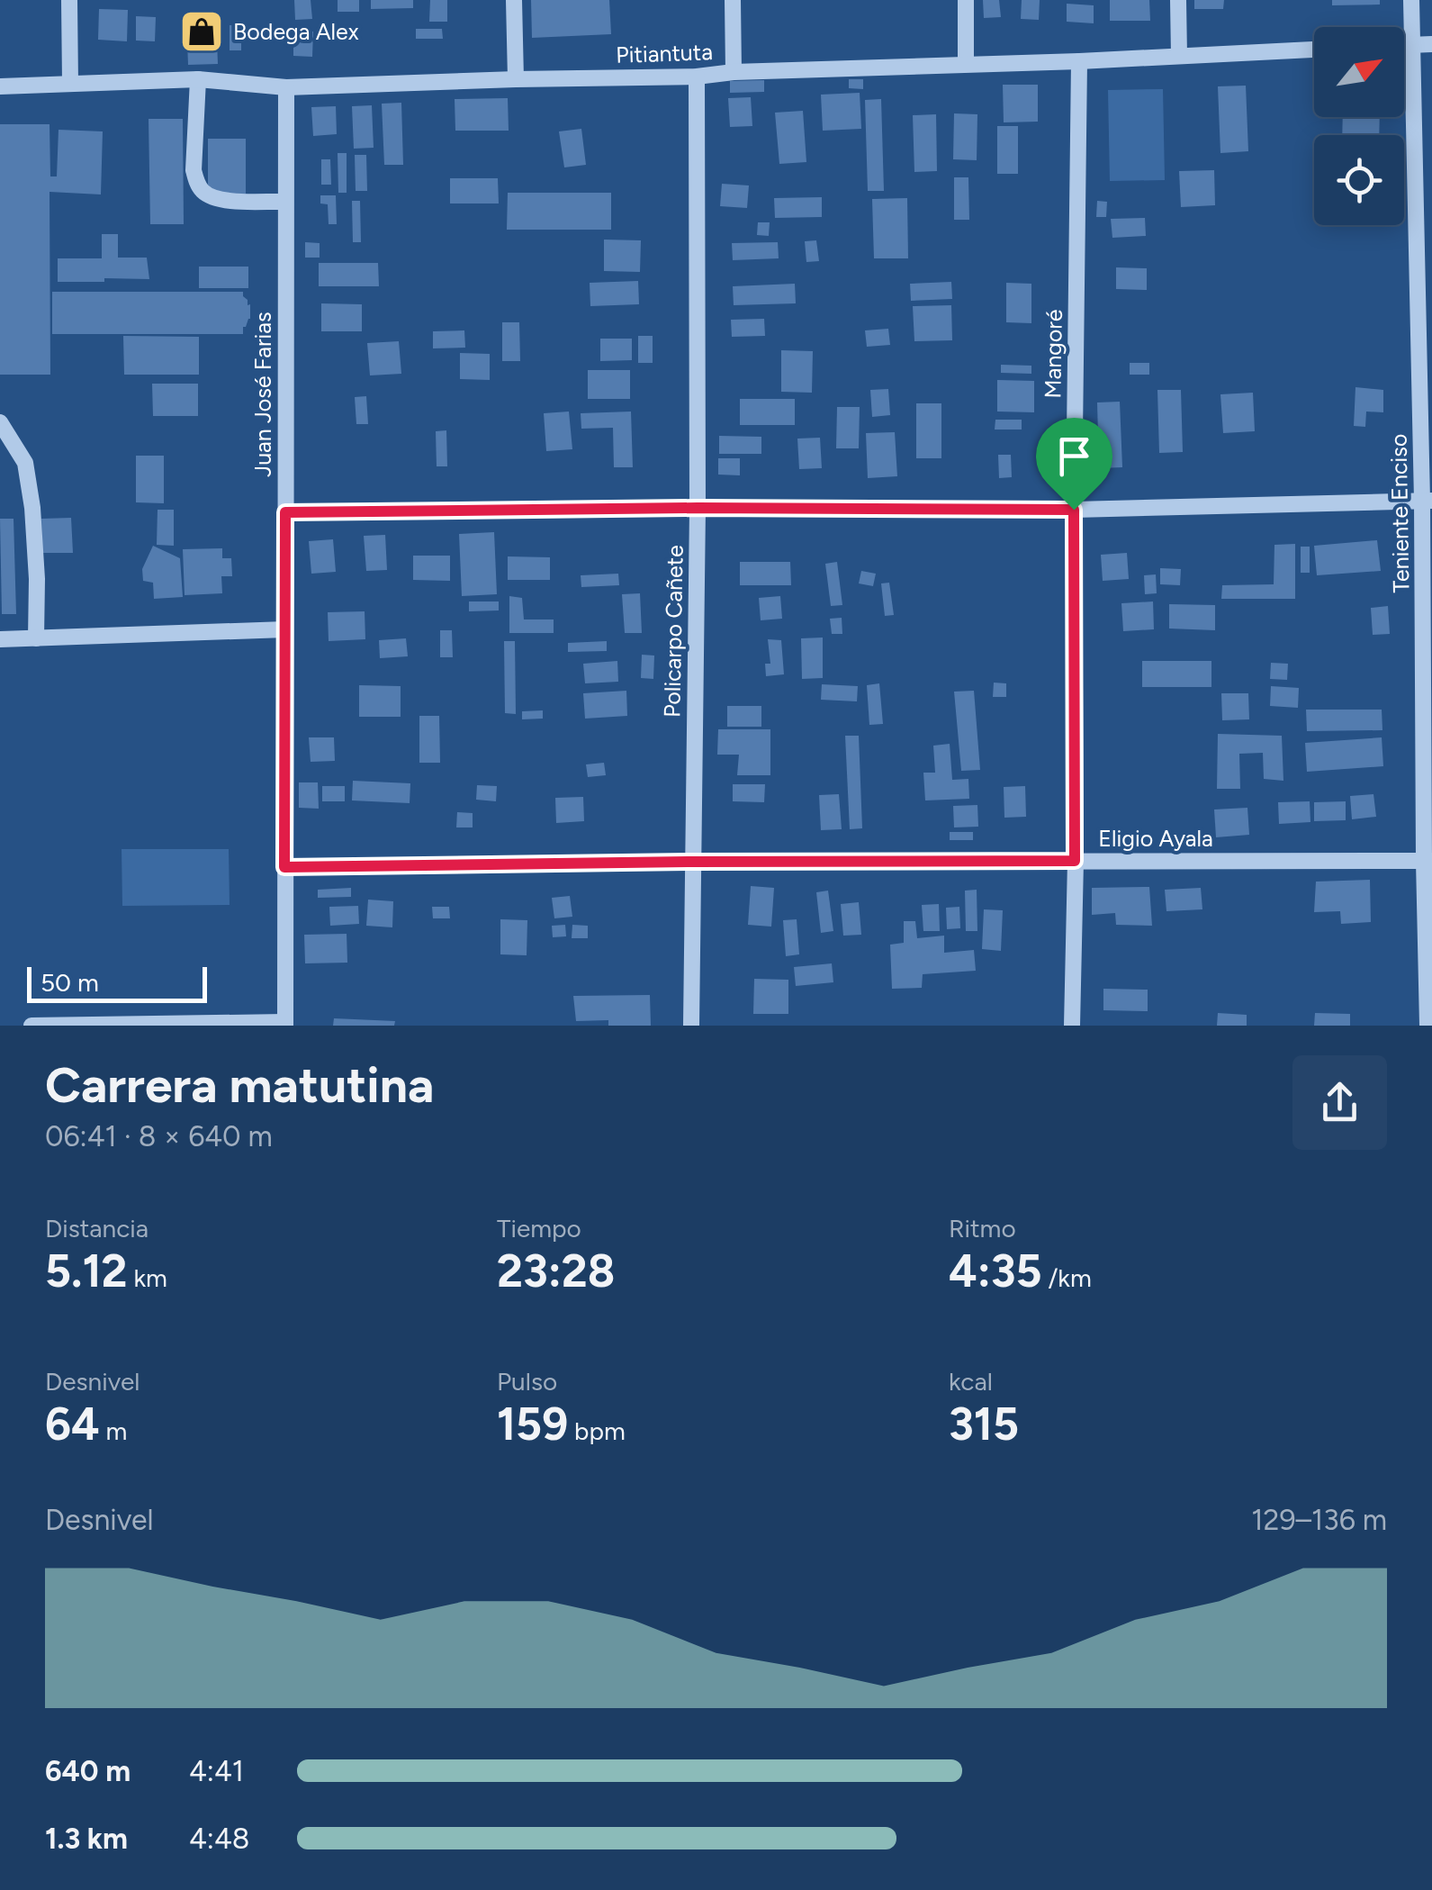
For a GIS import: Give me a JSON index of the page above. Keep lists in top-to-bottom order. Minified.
{"streets":{"street":["Pitiantuta","Mangoré","Juan José Farias","Teniente Enciso","Policarpo Cañete","Eligio Ayala"]},"crossings":[["Pitiantuta","Mangoré"],["Pitiantuta","Juan José Farias"],["Pitiantuta","Policarpo Cañete"],["Mangoré","Eligio Ayala"],["Juan José Farias","Eligio Ayala"],["Teniente Enciso","Eligio Ayala"],["Policarpo Cañete","Eligio Ayala"]],"places":{"shop":["Bodega Alex"]},"scale_bar":"50 m","north":"top right","page":{"scale":"50 m","heading":["Carrera matutina","06:41 · 8 × 640 m"],"stats":[["Distancia","5.12 km"],["Tiempo","23:28"],["Ritmo","4:35 /km"],["Desnivel","64 m"],["Pulso","159 bpm"],["kcal","315"]],"chart":["Desnivel","129–136 m"],"list":[{"name":"640 m","note":"4:41"},{"name":"1.3 km","note":"4:48"}]}}
